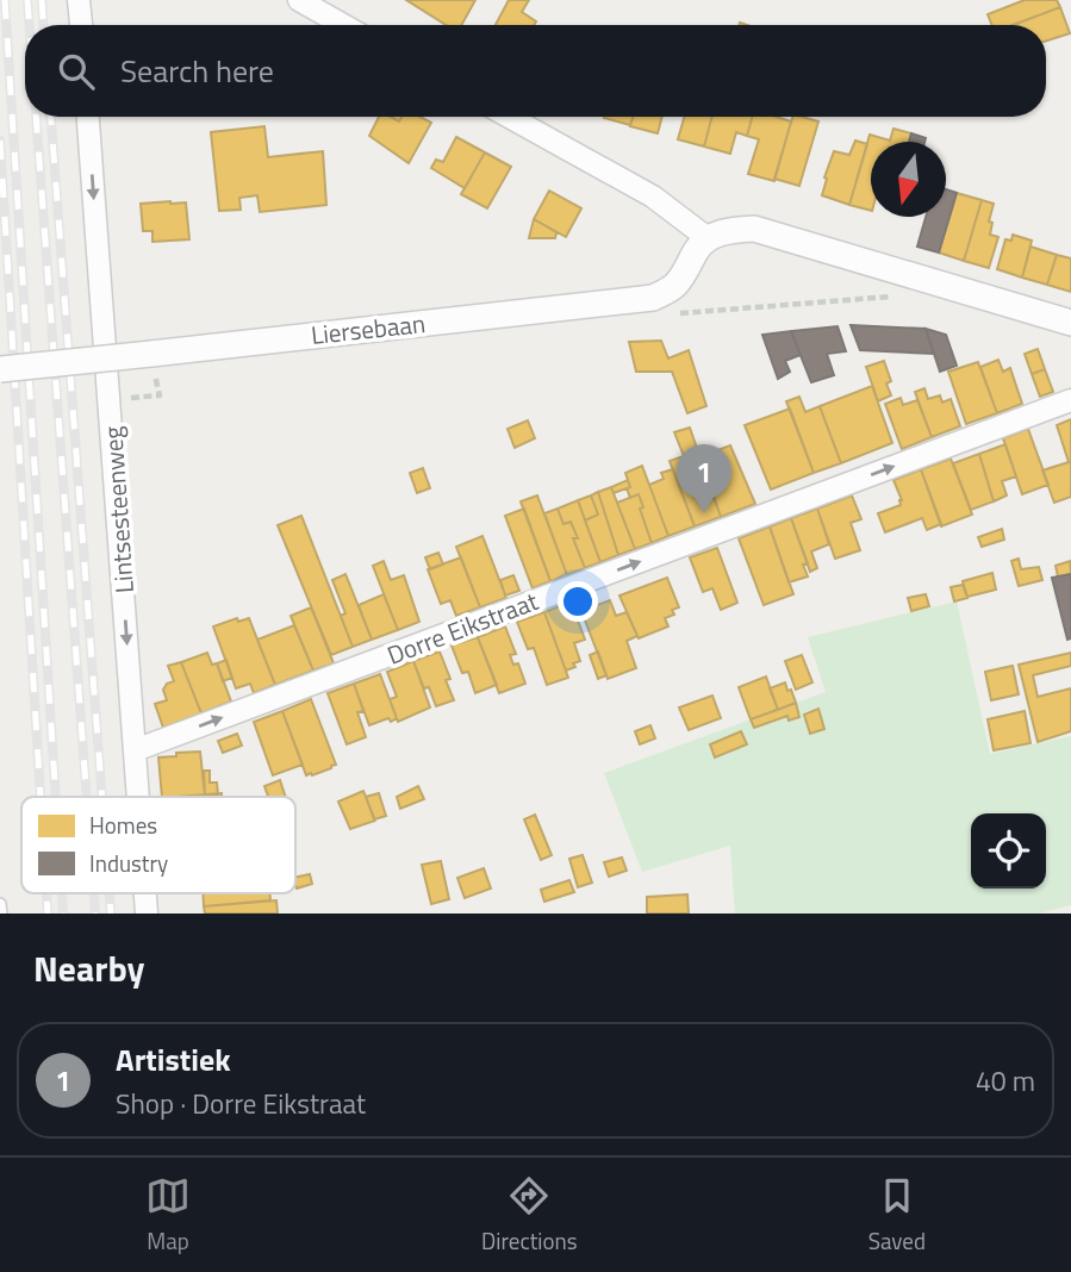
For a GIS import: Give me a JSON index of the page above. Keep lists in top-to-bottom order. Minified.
{"streets":{"street":["Liersebaan","Lintsesteenweg","Dorre Eikstraat"]},"crossings":[["Lintsesteenweg","Dorre Eikstraat"]],"one_way":["Lintsesteenweg","Dorre Eikstraat"],"legend":["Homes","Industry"],"north":"bottom","page":{"search":"Search here","pins":"1","heading":"Nearby","list":[{"mark":"1","name":"Artistiek","note":"Shop · Dorre Eikstraat","value":"40 m"}],"nav":["Map","Directions","Saved"]}}
